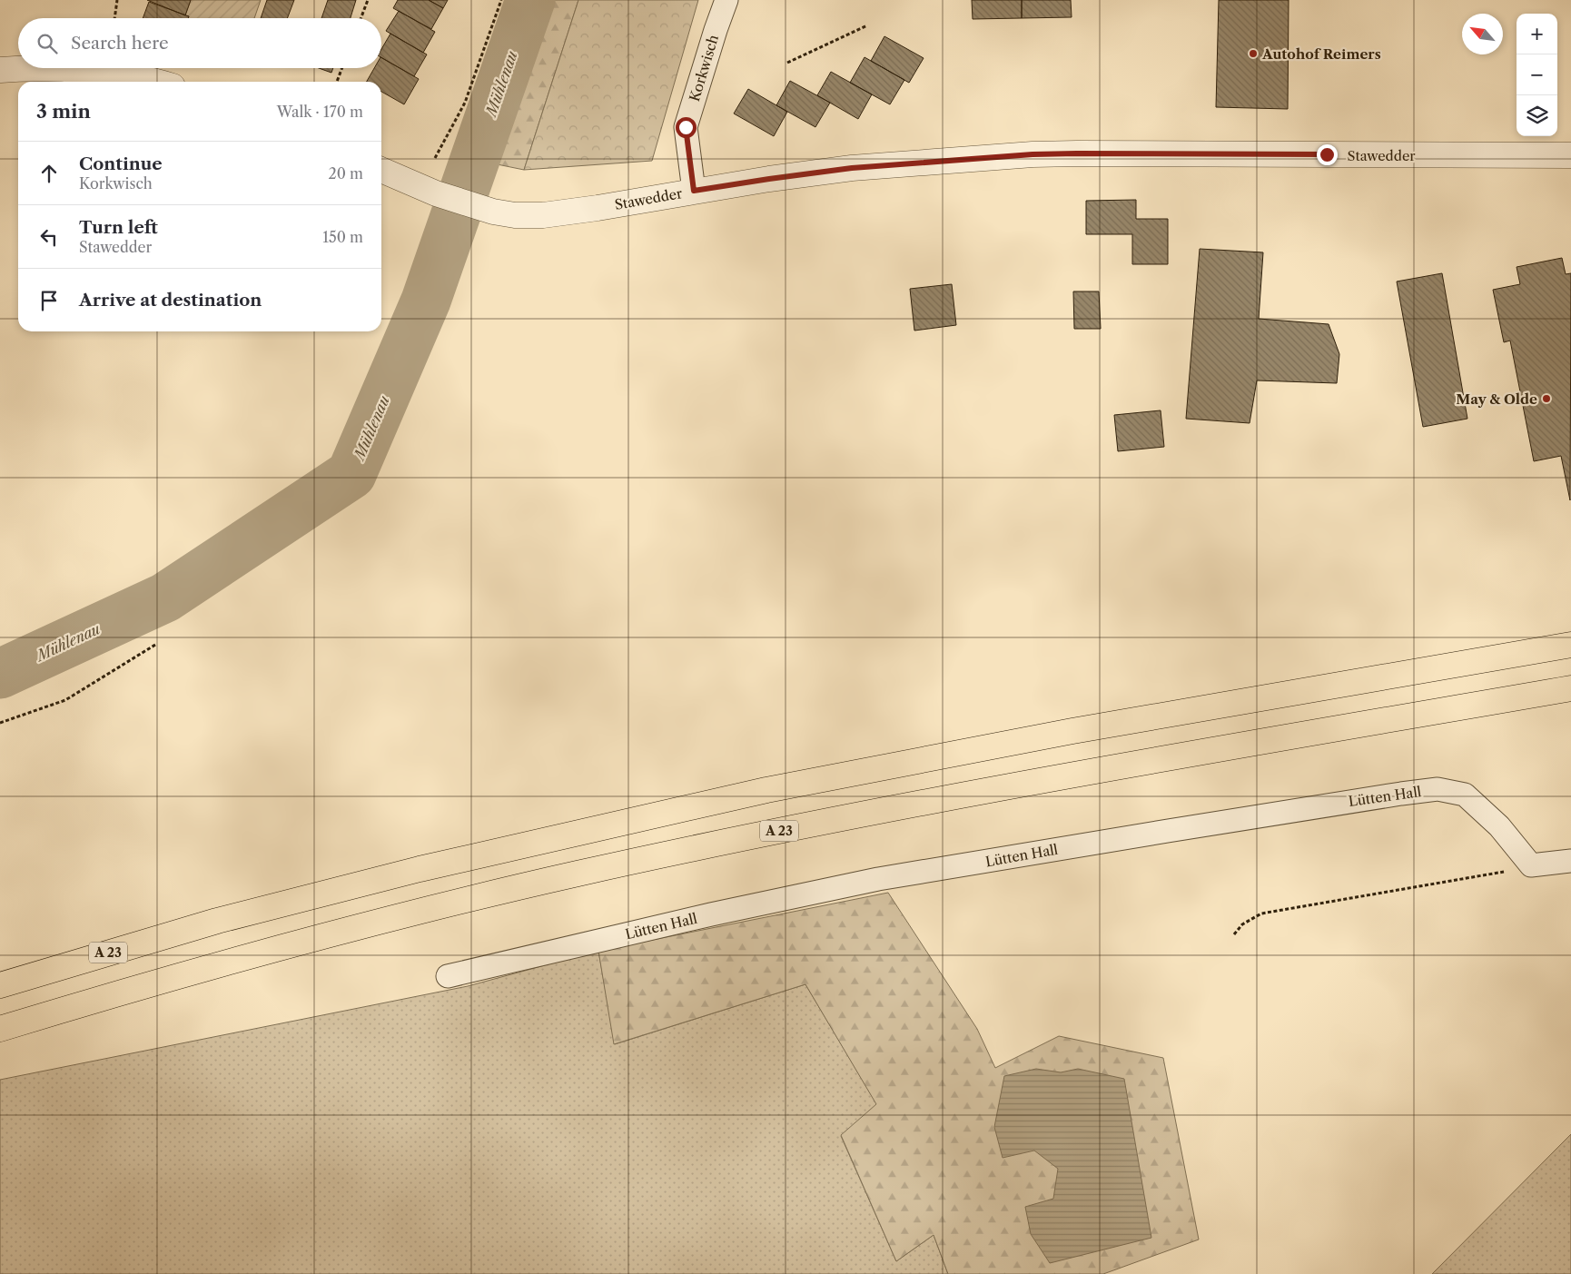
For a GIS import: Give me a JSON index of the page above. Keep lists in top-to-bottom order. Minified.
{"streets":{"highway":["A 23"],"street":["Korkwisch","Stawedder","Lütten Hall"]},"crossings":[["Korkwisch","Stawedder"]],"water":["Mühlenau"],"places":["Autohof Reimers","May & Olde"],"north":"top left","page":{"map_buttons":["+","−"],"search":"Search here","heading":["3 min","Walk · 170 m"],"list":[["Continue","Korkwisch","20 m"],["Turn left","Stawedder","150 m"],"Arrive at destination"]}}
